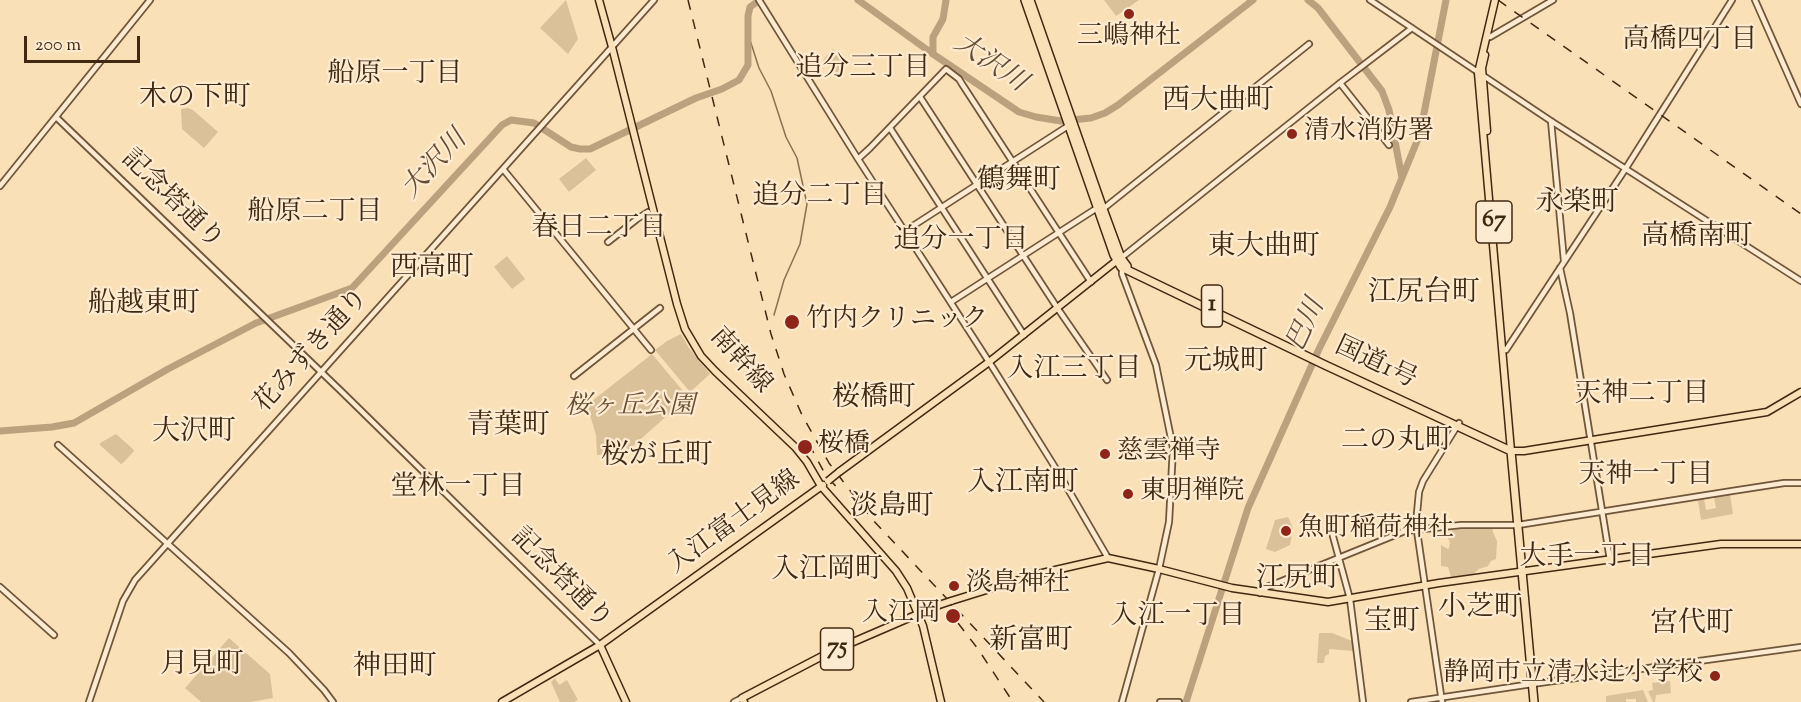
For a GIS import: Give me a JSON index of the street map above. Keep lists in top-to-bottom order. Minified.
{"streets":{"highway":["1","国道1号"],"main road":["記念塔通り","67","南幹線","入江富士見線","75"],"street":["花みずき通り"]},"crossings":[["記念塔通り","花みずき通り"],["記念塔通り","入江富士見線"],["67","国道1号"],["花みずき通り","南幹線"],["南幹線","入江富士見線"],["南幹線","75"],["国道1号","入江富士見線"]],"districts":["高橋四丁目","追分三丁目","船原一丁目","木の下町","西大曲町","鶴舞町","追分二丁目","永楽町","船原二丁目","春日二丁目","高橋南町","追分一丁目","東大曲町","西高町","江尻台町","船越東町","元城町","入江三丁目","天神二丁目","桜橋町","青葉町","大沢町","二の丸町","桜が丘町","天神一丁目","入江南町","堂林一丁目","淡島町","大手一丁目","入江岡町","江尻町","小芝町","入江一丁目","宝町","宮代町","新富町","月見町","神田町"],"water":["大沢川","巴川"],"parks":["桜ヶ丘公園"],"places":["三嶋神社","清水消防署","竹内クリニック","桜橋","慈雲禅寺","東明禅院","魚町稲荷神社","淡島神社","入江岡","静岡市立清水辻小学校"],"scale_bar":"200 m"}
